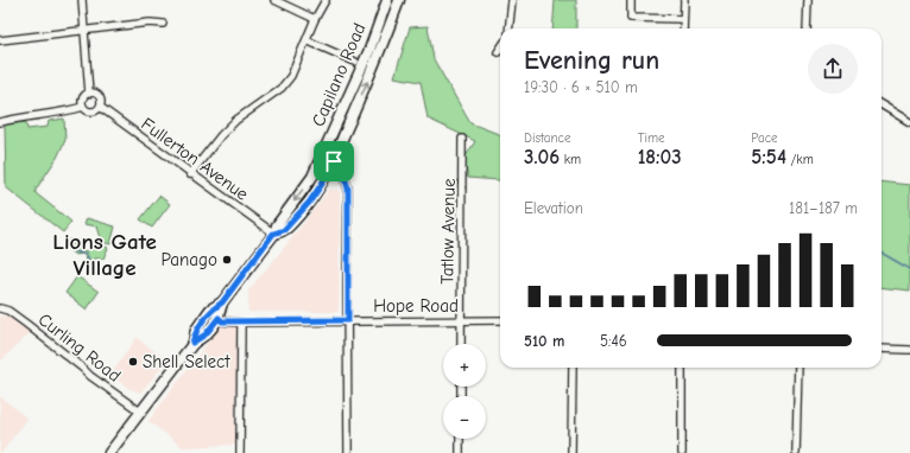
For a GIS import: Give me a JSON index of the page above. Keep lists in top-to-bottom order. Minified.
{"streets":{"main road":["Capilano Road"],"street":["Fullerton Avenue","Tatlow Avenue","Hope Road","Curling Road"]},"crossings":[["Capilano Road","Fullerton Avenue"],["Capilano Road","Hope Road"],["Capilano Road","Curling Road"],["Tatlow Avenue","Hope Road"]],"districts":["Lions Gate Village"],"places":["Panago","Shell Select"],"page":{"heading":["Evening run","19:30 · 6 × 510 m"],"stats":[["Distance","3.06 km"],["Time","18:03"],["Pace","5:54 /km"]],"chart":["Elevation","181–187 m"],"list":[{"name":"510 m","note":"5:46"}],"map_buttons":["+","−"]}}
